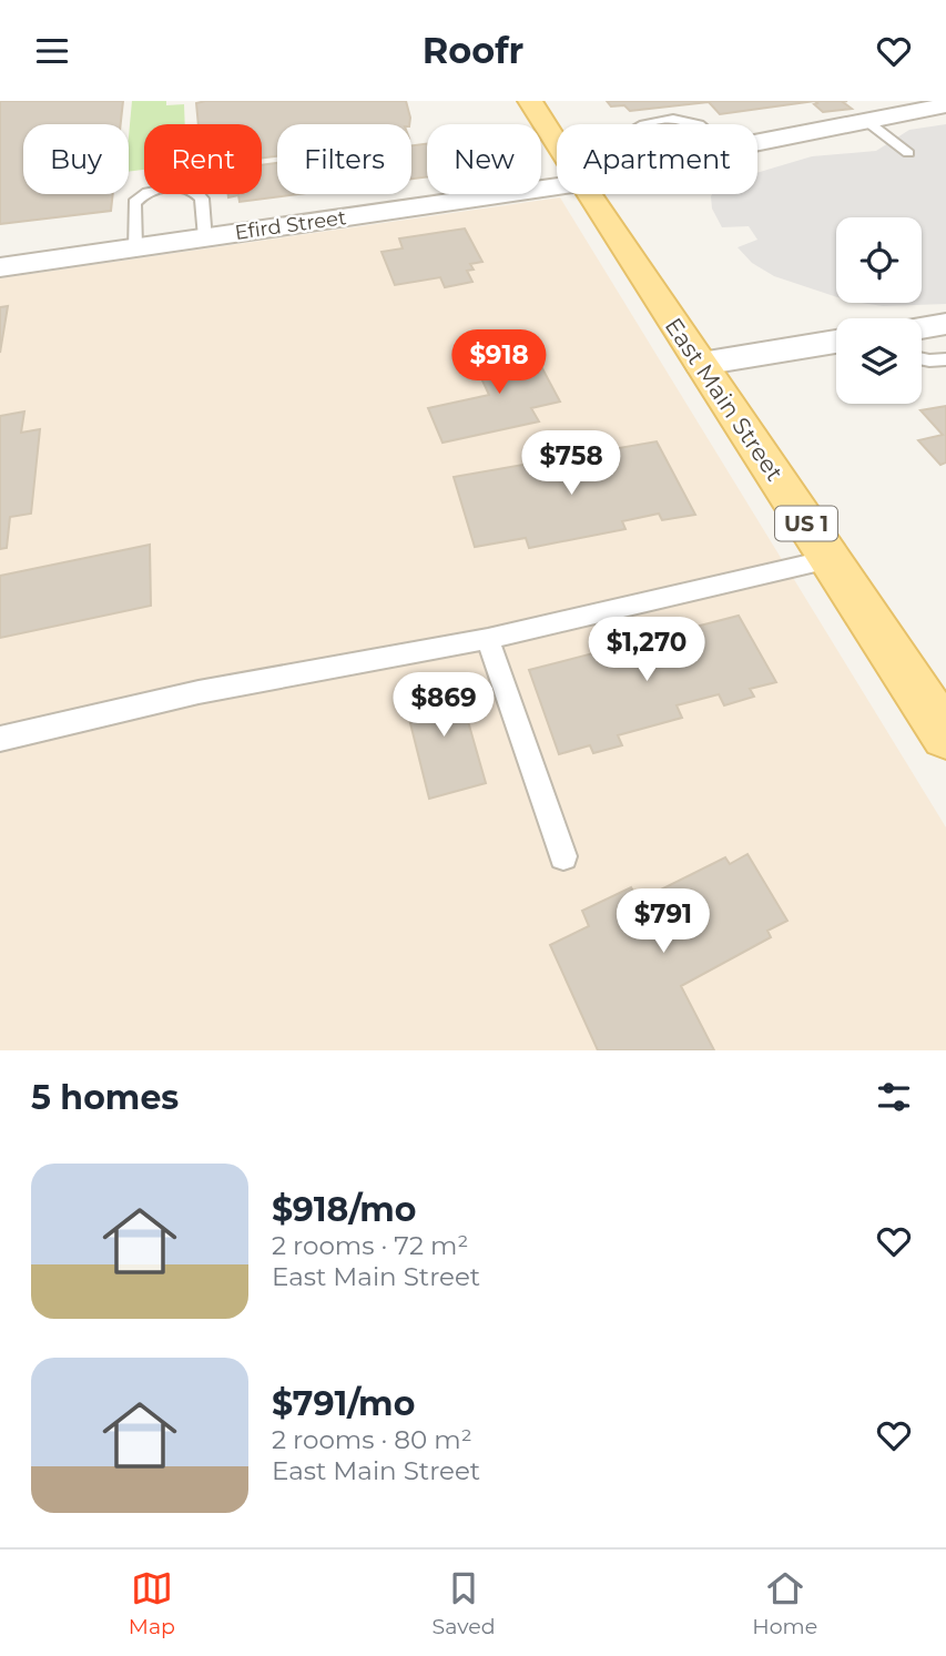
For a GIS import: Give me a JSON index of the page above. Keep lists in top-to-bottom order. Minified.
{"streets":{"main road":["East Main Street","US 1"],"street":["Efird Street"]},"page":{"header":"Roofr","chip":["Buy","Rent","Filters","New","Apartment"],"price":["$918","$758","$1,270","$869","$791"],"heading":"5 homes","list":[{"name":"$918/mo","note":"2 rooms · 72 m² · East Main Street"},{"name":"$791/mo","note":"2 rooms · 80 m² · East Main Street"}],"tabs":["Map","Saved","Home"]}}
